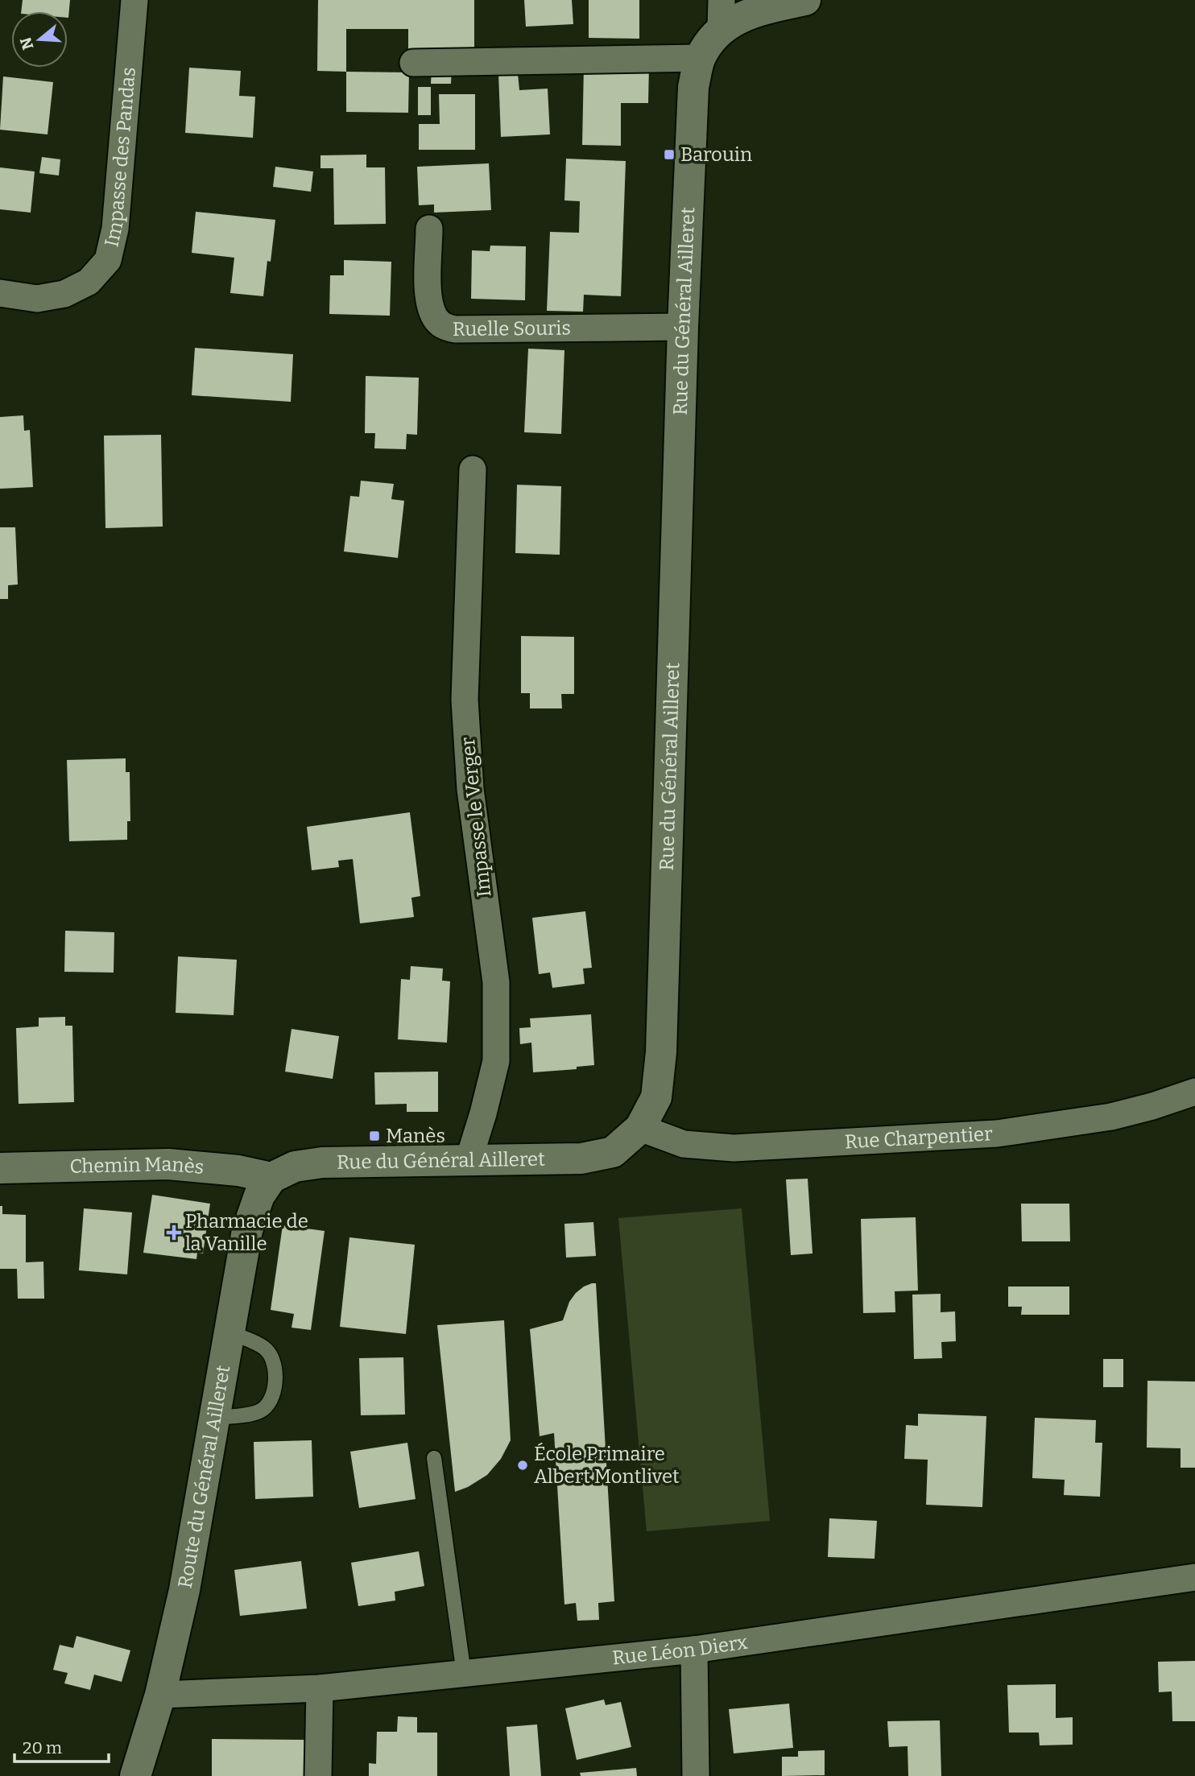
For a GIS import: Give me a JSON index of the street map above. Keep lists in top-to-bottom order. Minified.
{"streets":{"main road":["Rue du Général Ailleret","Chemin Manès","Route du Général Ailleret"],"street":["Impasse des Pandas","Ruelle Souris","Impasse le Verger","Rue Charpentier","Rue Léon Dierx"]},"crossings":[["Rue du Général Ailleret","Ruelle Souris"],["Rue du Général Ailleret","Impasse le Verger"],["Rue du Général Ailleret","Rue Charpentier"],["Rue du Général Ailleret","Chemin Manès"],["Rue du Général Ailleret","Route du Général Ailleret"],["Chemin Manès","Route du Général Ailleret"],["Route du Général Ailleret","Rue Léon Dierx"]],"places":{"transit":["Barouin","Manès"],"health":["Pharmacie de la Vanille"],"other":["École Primaire Albert Montlivet"]},"scale_bar":"20 m","north":"left"}
